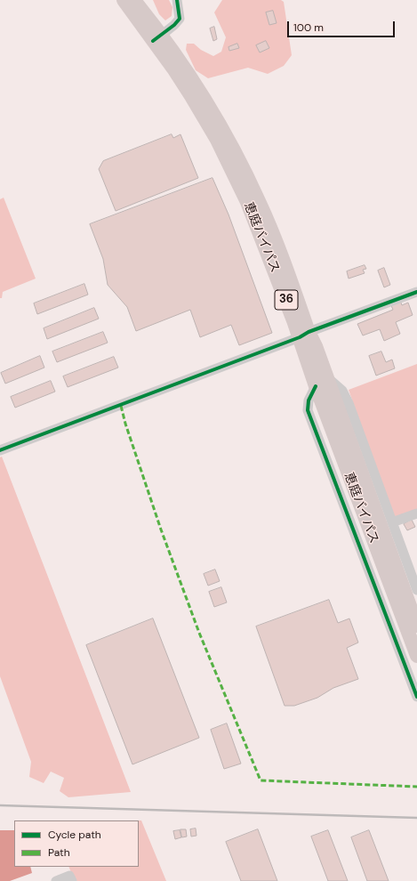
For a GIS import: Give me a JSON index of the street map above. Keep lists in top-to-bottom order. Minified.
{"streets":{"highway":["恵庭バイパス","36"]},"legend":["Cycle path","Path"],"scale_bar":"100 m"}
